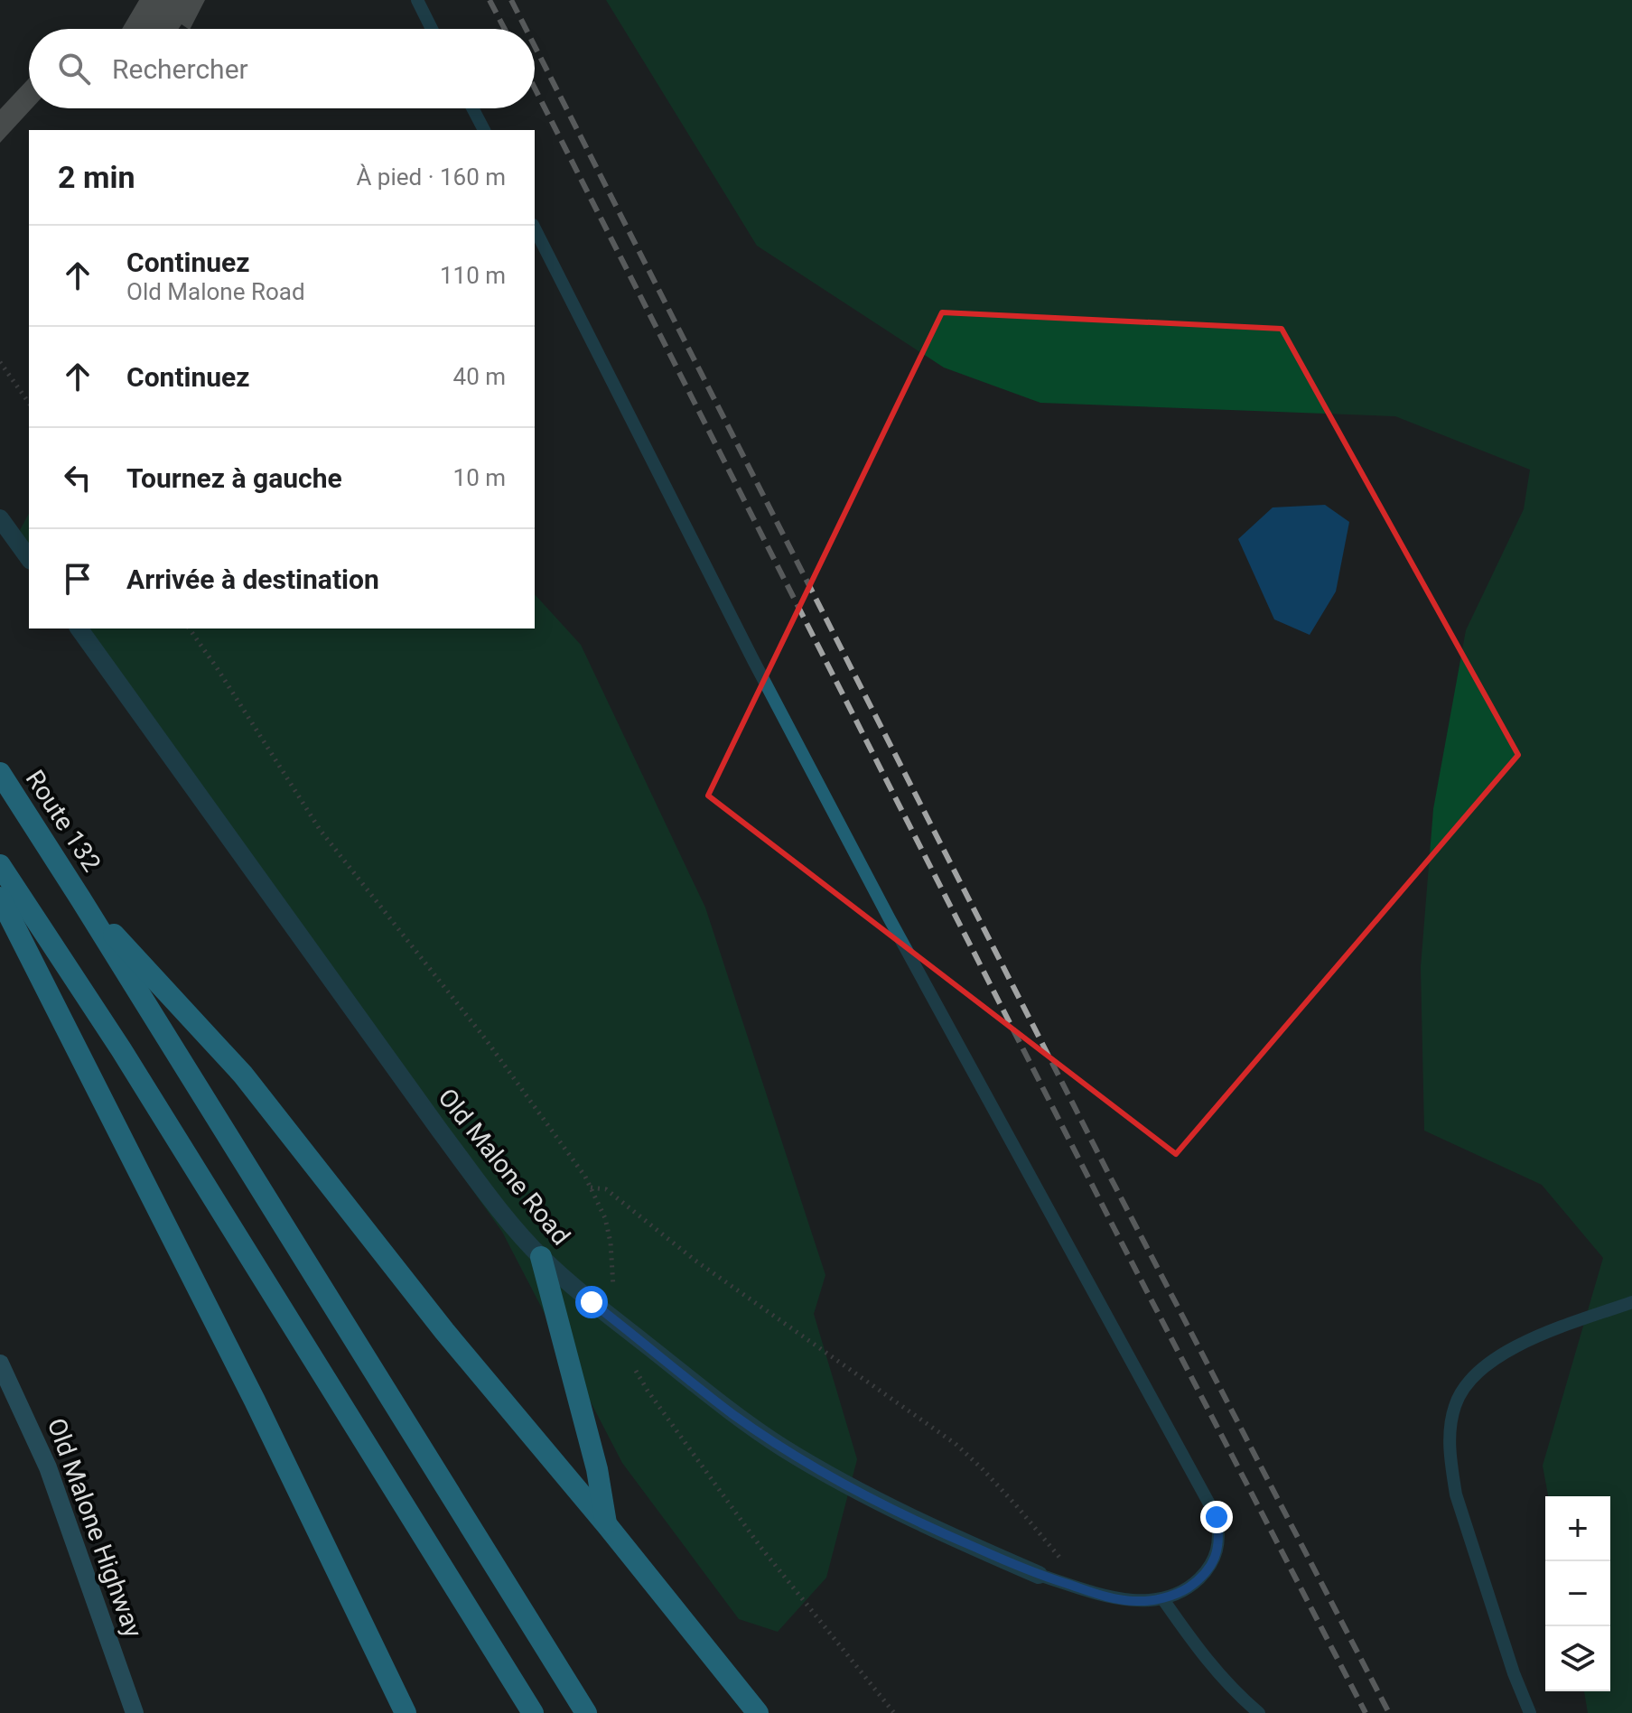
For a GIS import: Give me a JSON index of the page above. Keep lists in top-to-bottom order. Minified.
{"streets":{"highway":["Route 132"],"street":["Old Malone Road","Old Malone Highway"]},"page":{"search":"Rechercher","heading":["2 min","À pied · 160 m"],"list":[["Continuez","Old Malone Road","110 m"],["Continuez","40 m"],["Tournez à gauche","10 m"],"Arrivée à destination"],"map_buttons":["+","−"]}}
